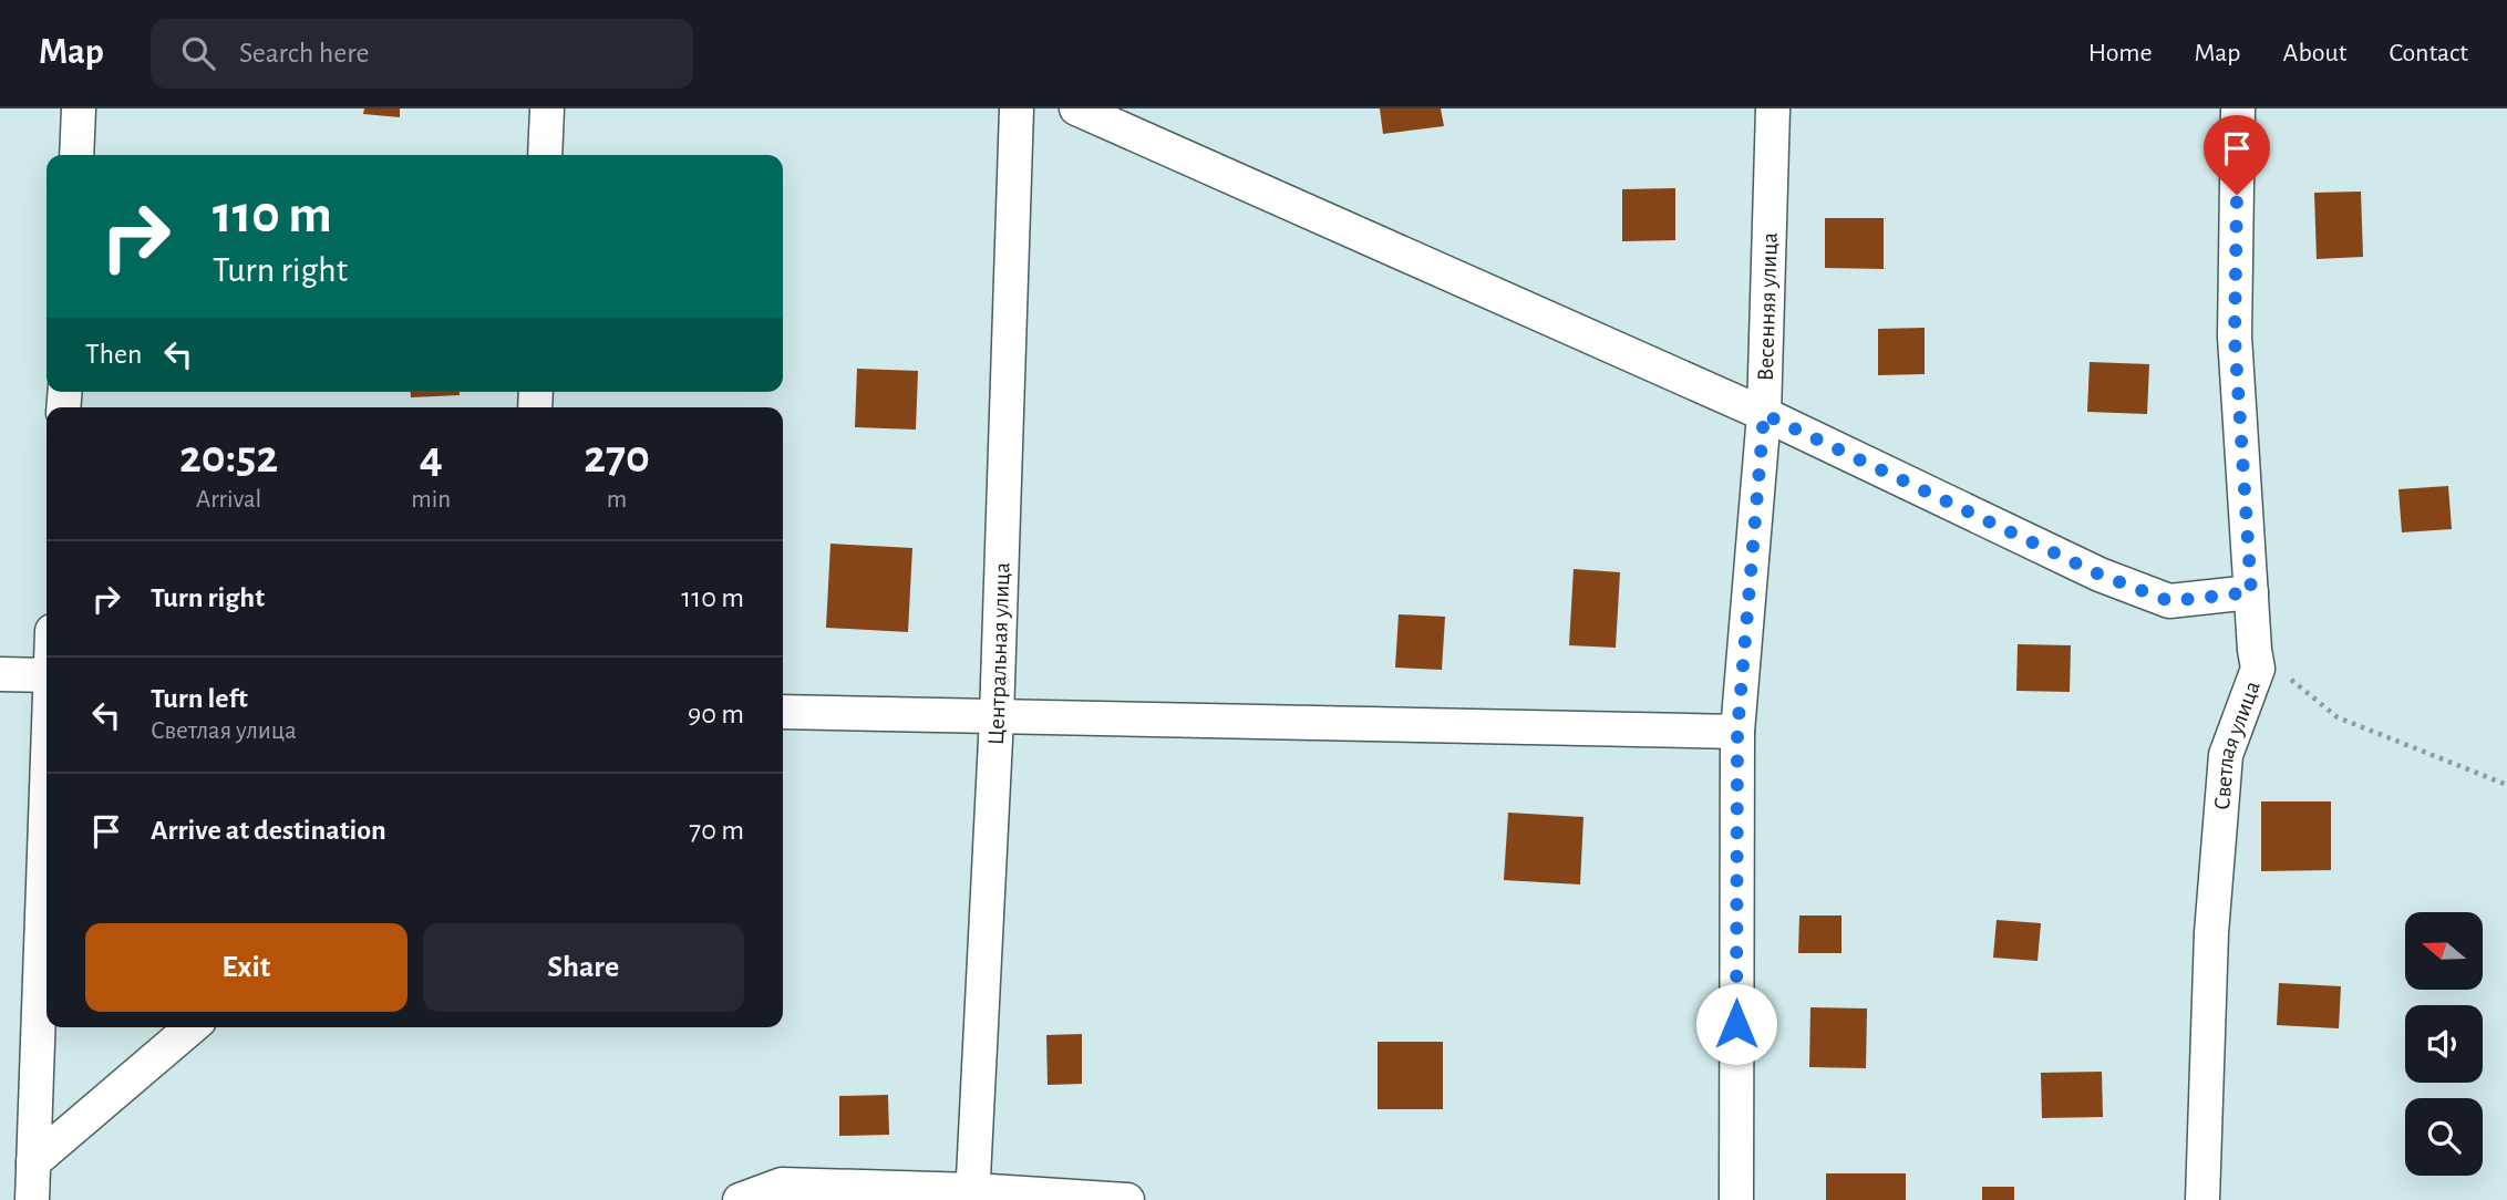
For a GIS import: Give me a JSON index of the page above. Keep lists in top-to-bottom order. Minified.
{"streets":{"street":["Весенняя улица","Центральная улица","Светлая улица"]},"north":"left","page":{"header":"Map","search":"Search here","nav":["Home","Map","About","Contact"],"turn":["110 m","Turn right"],"then":"Then","eta":["20:52","Arrival","4","min","270","m"],"list":[{"name":"Turn right","value":"110 m"},{"name":"Turn left","note":"Светлая улица","value":"90 m"},{"name":"Arrive at destination","value":"70 m"}],"buttons":["Exit","Share"]}}
